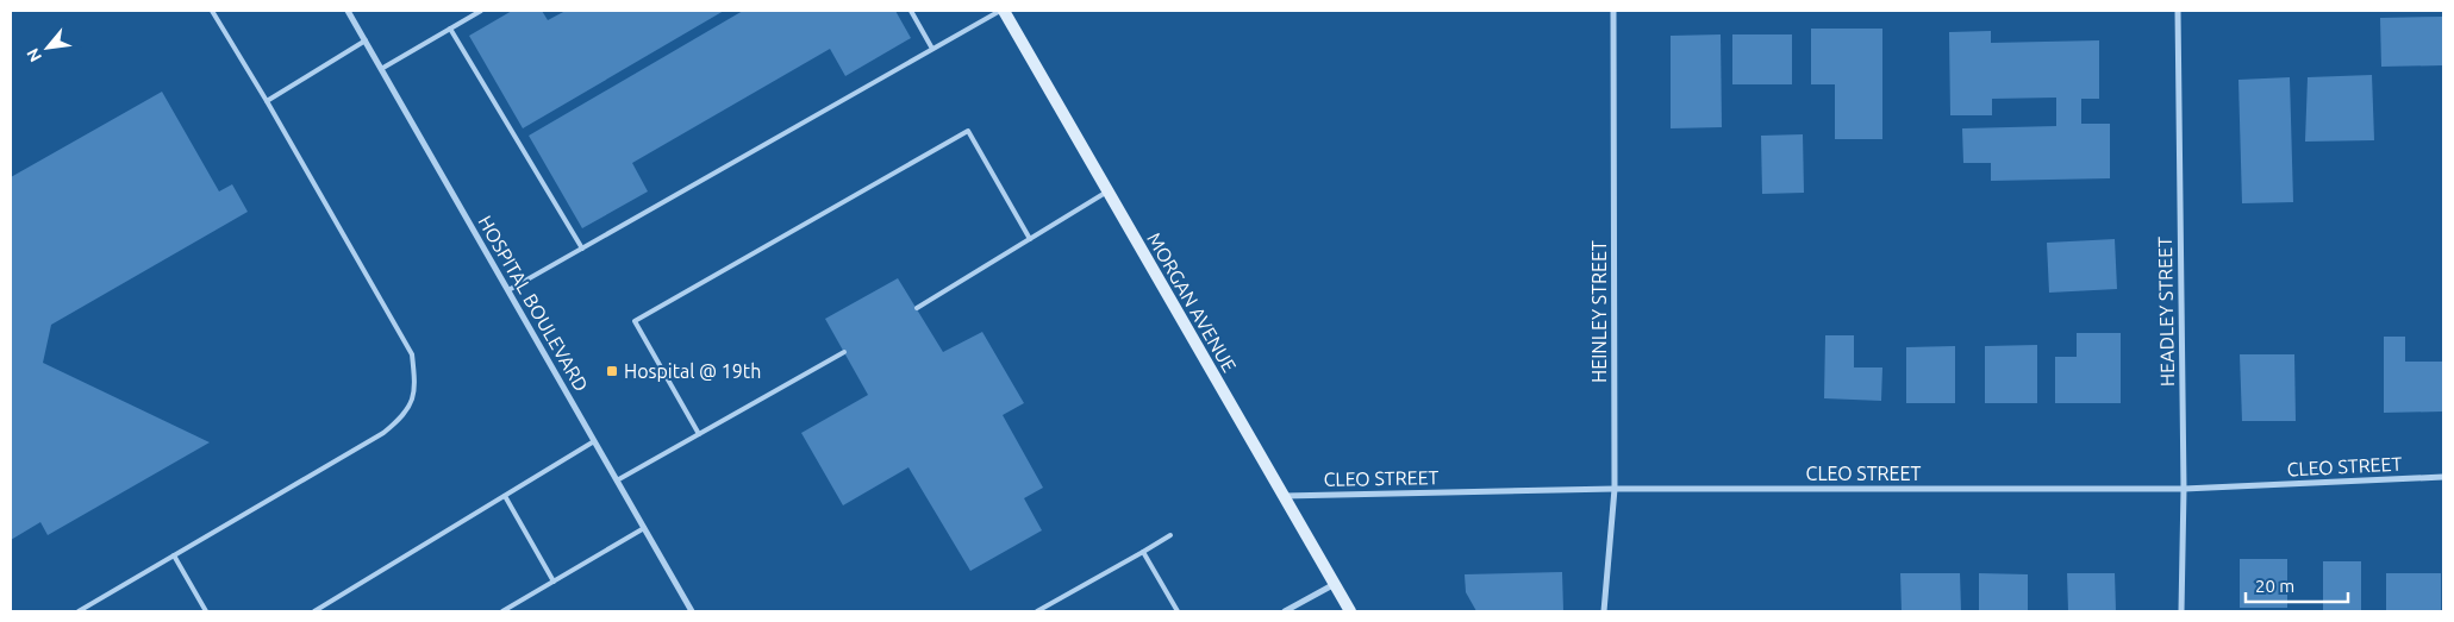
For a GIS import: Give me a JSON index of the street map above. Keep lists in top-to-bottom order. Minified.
{"streets":{"main road":["MORGAN AVENUE"],"street":["HOSPITAL BOULEVARD","HEINLEY STREET","HEADLEY STREET","CLEO STREET"]},"crossings":[["MORGAN AVENUE","CLEO STREET"],["HEINLEY STREET","CLEO STREET"],["HEADLEY STREET","CLEO STREET"]],"places":{"transit":["Hospital @ 19th"]},"scale_bar":"20 m","north":"bottom left"}
